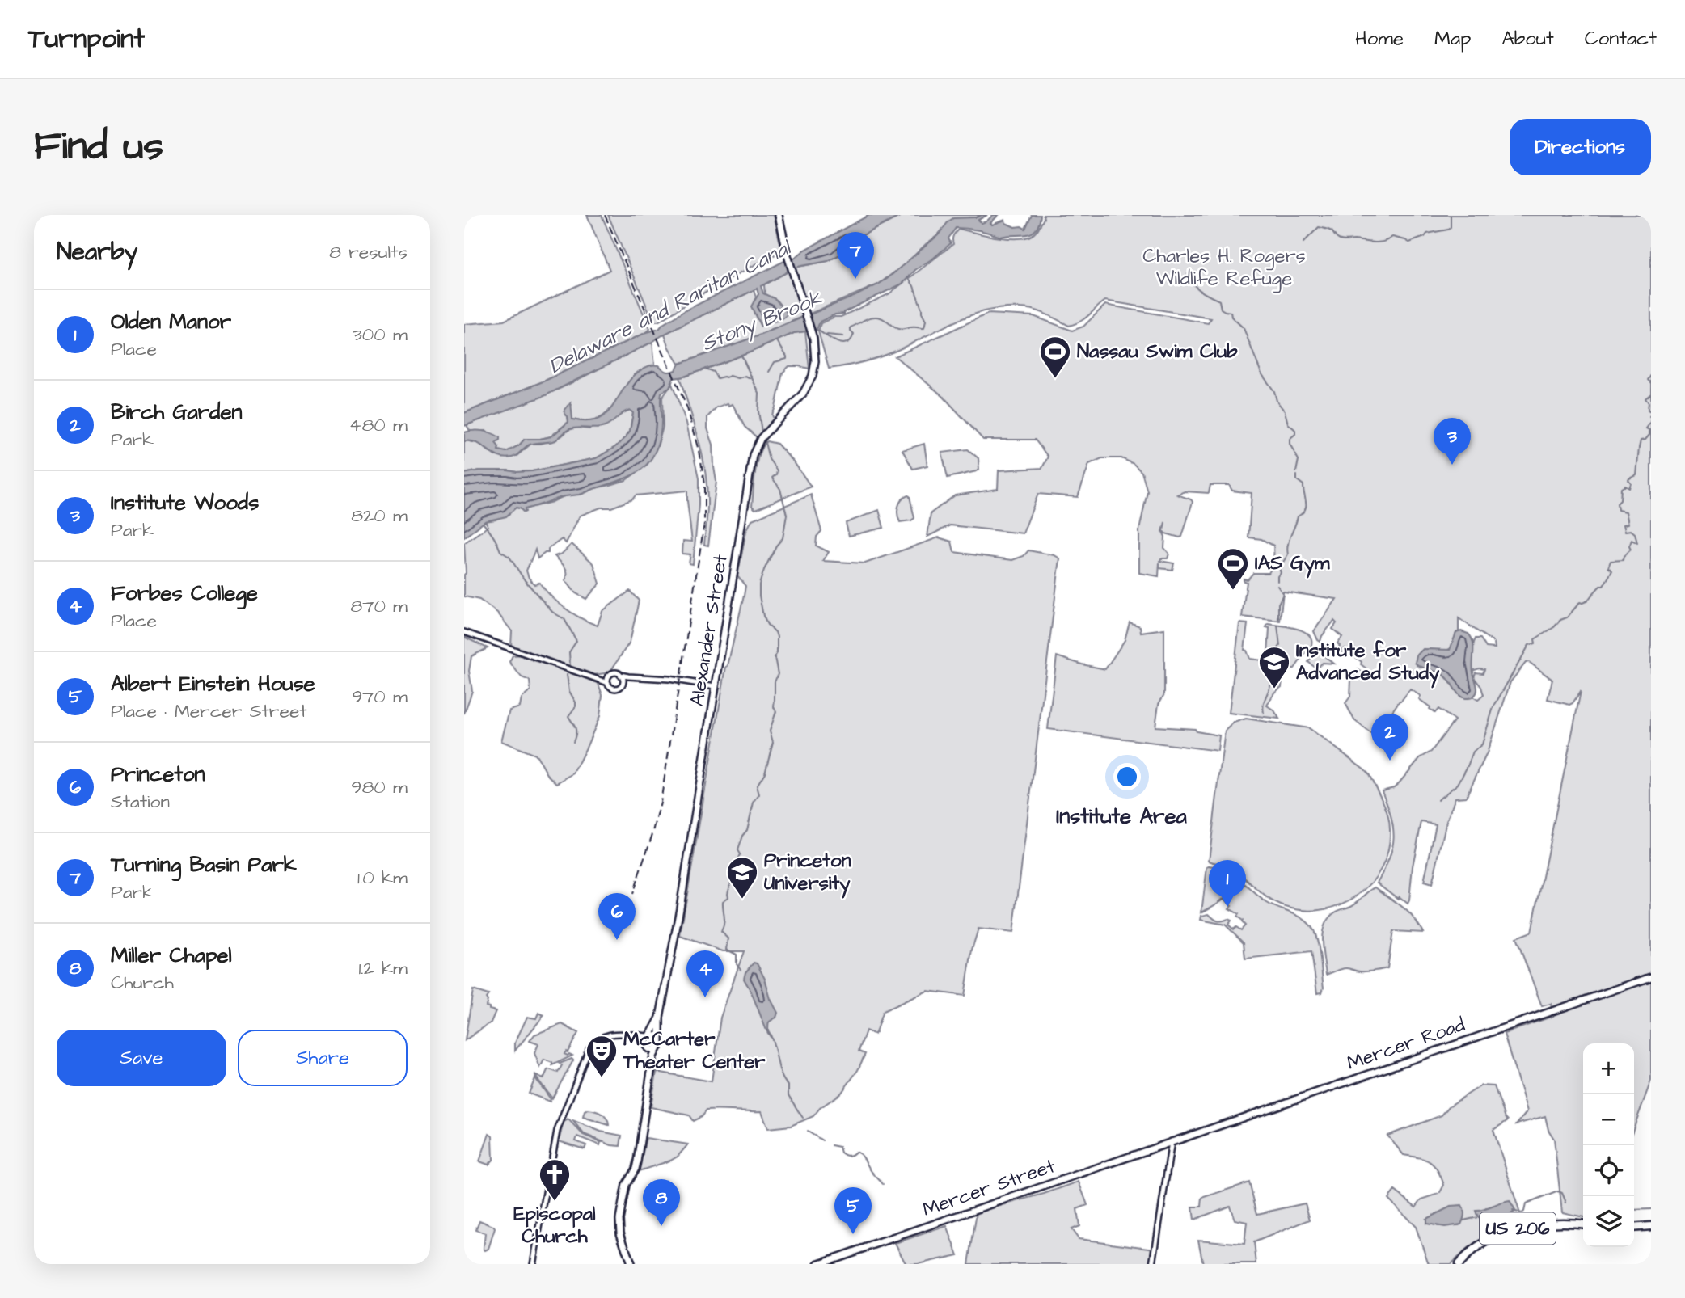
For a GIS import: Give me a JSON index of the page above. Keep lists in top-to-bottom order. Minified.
{"streets":{"highway":["US 206"],"main road":["Alexander Street","Mercer Road","Mercer Street"]},"crossings":[["Mercer Road","Mercer Street"]],"districts":["Institute Area"],"water":["Delaware and Raritan Canal","Stony Brook"],"parks":["Charles H. Rogers Wildlife Refuge"],"places":{"sports":["Nassau Swim Club","IAS Gym"],"school or university":["Institute for Advanced Study","Princeton University"],"theatre":["McCarter Theater Center"],"church":["Episcopal Church"]},"page":{"header":"Turnpoint","nav":["Home","Map","About","Contact"],"buttons":["Directions",["Save","Share"]],"title":"Find us","heading":["Nearby","8 results"],"pins":["7","3","2","1","6","4","8","5"],"list":[{"mark":"1","name":"Olden Manor","note":"Place","value":"300 m"},{"mark":"2","name":"Birch Garden","note":"Park","value":"480 m"},{"mark":"3","name":"Institute Woods","note":"Park","value":"820 m"},{"mark":"4","name":"Forbes College","note":"Place","value":"870 m"},{"mark":"5","name":"Albert Einstein House","note":"Place · Mercer Street","value":"970 m"},{"mark":"6","name":"Princeton","note":"Station","value":"980 m"},{"mark":"7","name":"Turning Basin Park","note":"Park","value":"1.0 km"},{"mark":"8","name":"Miller Chapel","note":"Church","value":"1.2 km"}],"map_buttons":["+","−"]}}
